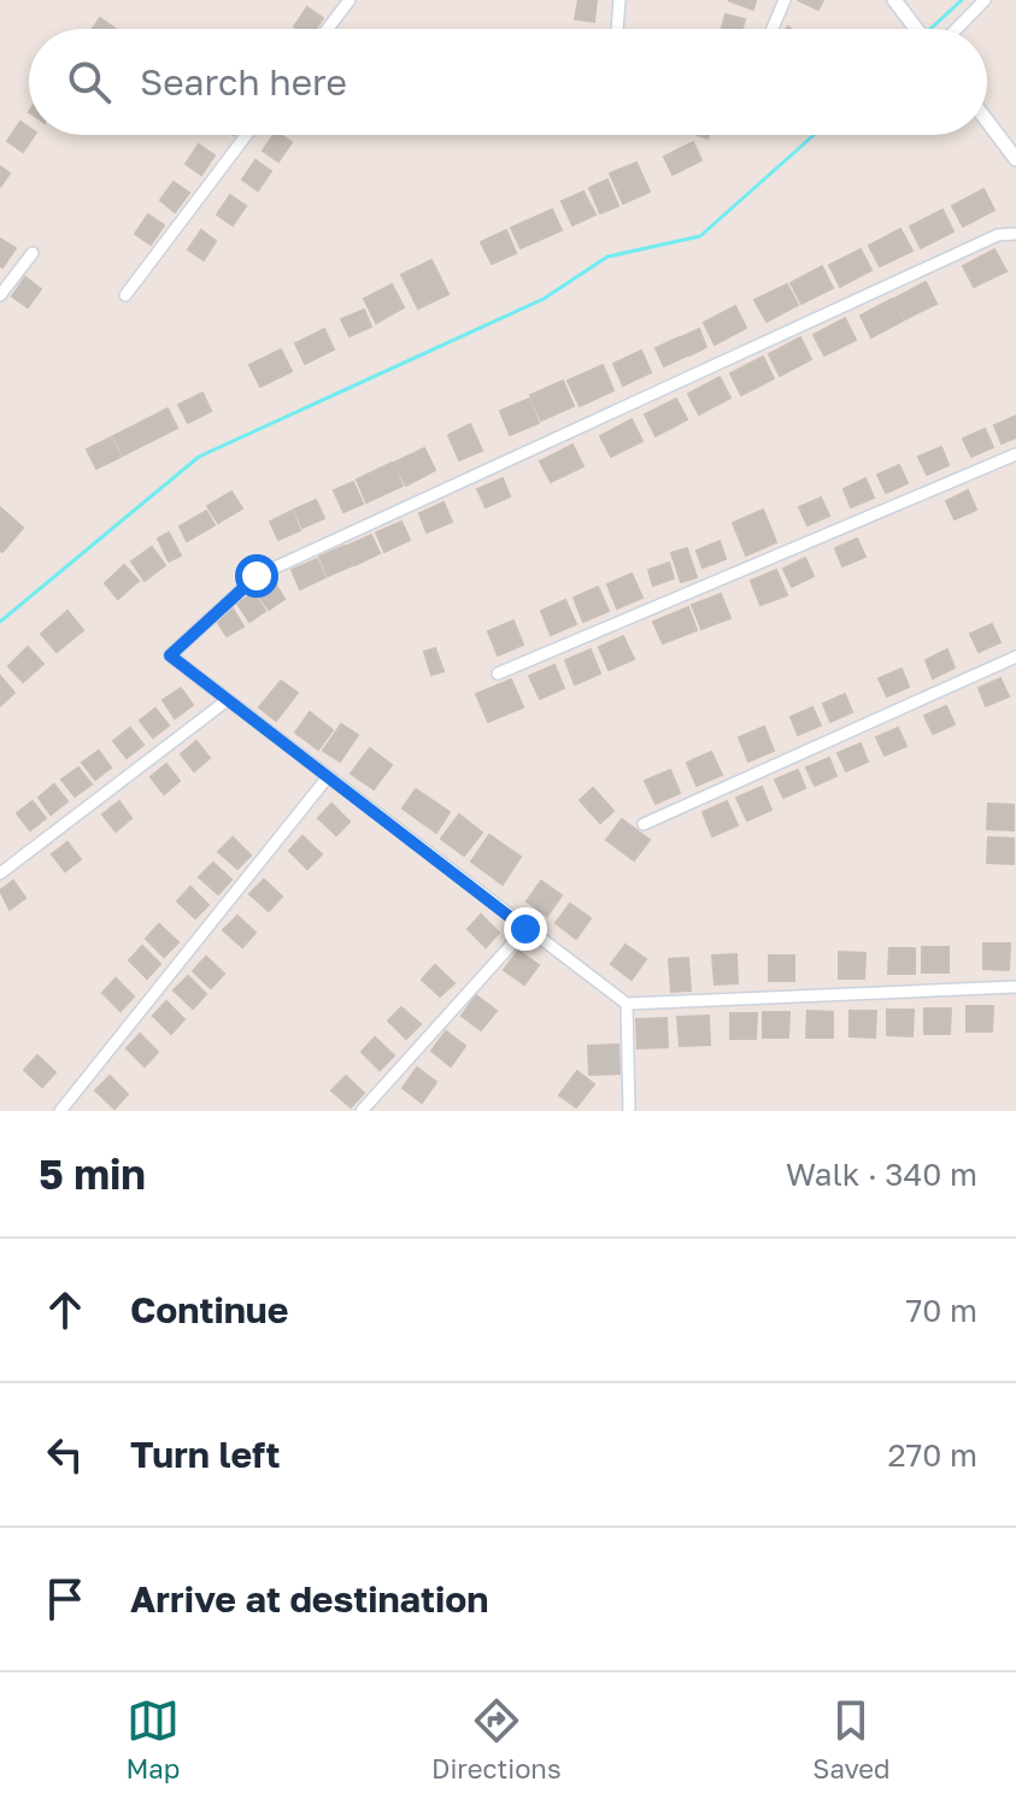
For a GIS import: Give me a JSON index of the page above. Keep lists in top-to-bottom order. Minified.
{"page":{"search":"Search here","heading":["5 min","Walk · 340 m"],"list":[["Continue","70 m"],["Turn left","270 m"],"Arrive at destination"],"nav":["Map","Directions","Saved"]}}
